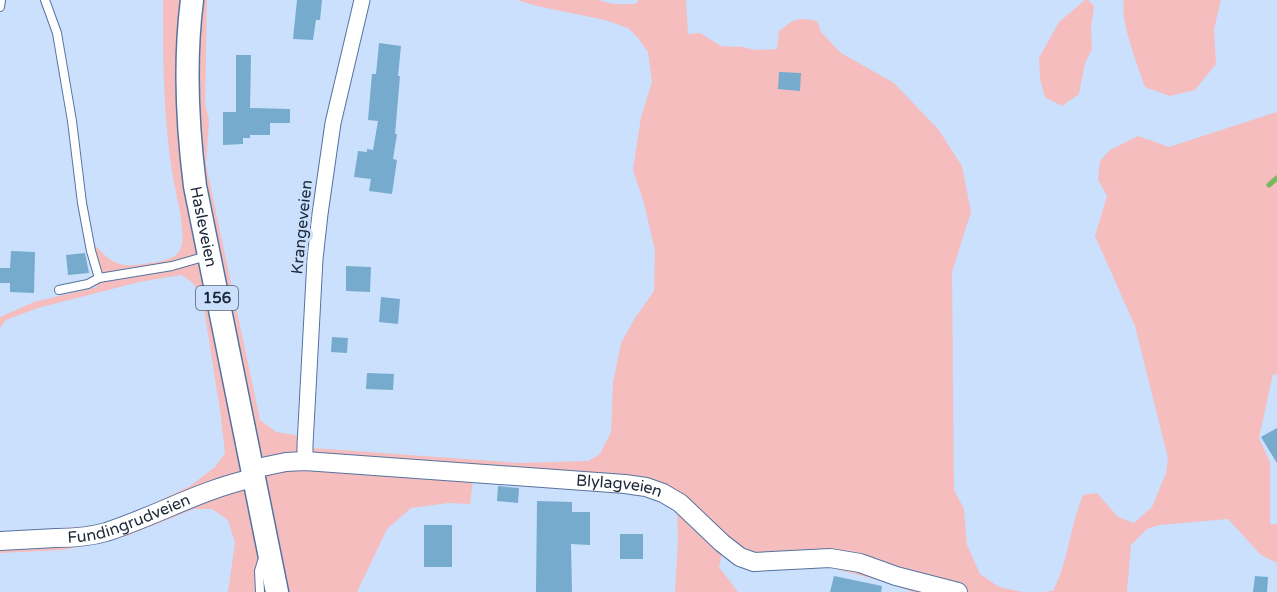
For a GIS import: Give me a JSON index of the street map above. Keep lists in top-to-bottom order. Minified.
{"streets":{"main road":["Hasleveien","156"],"street":["Krangeveien","Blylagveien","Fundingrudveien"]},"crossings":[["Hasleveien","Blylagveien"],["Hasleveien","Fundingrudveien"],["Krangeveien","Blylagveien"],["Blylagveien","Fundingrudveien"]]}
